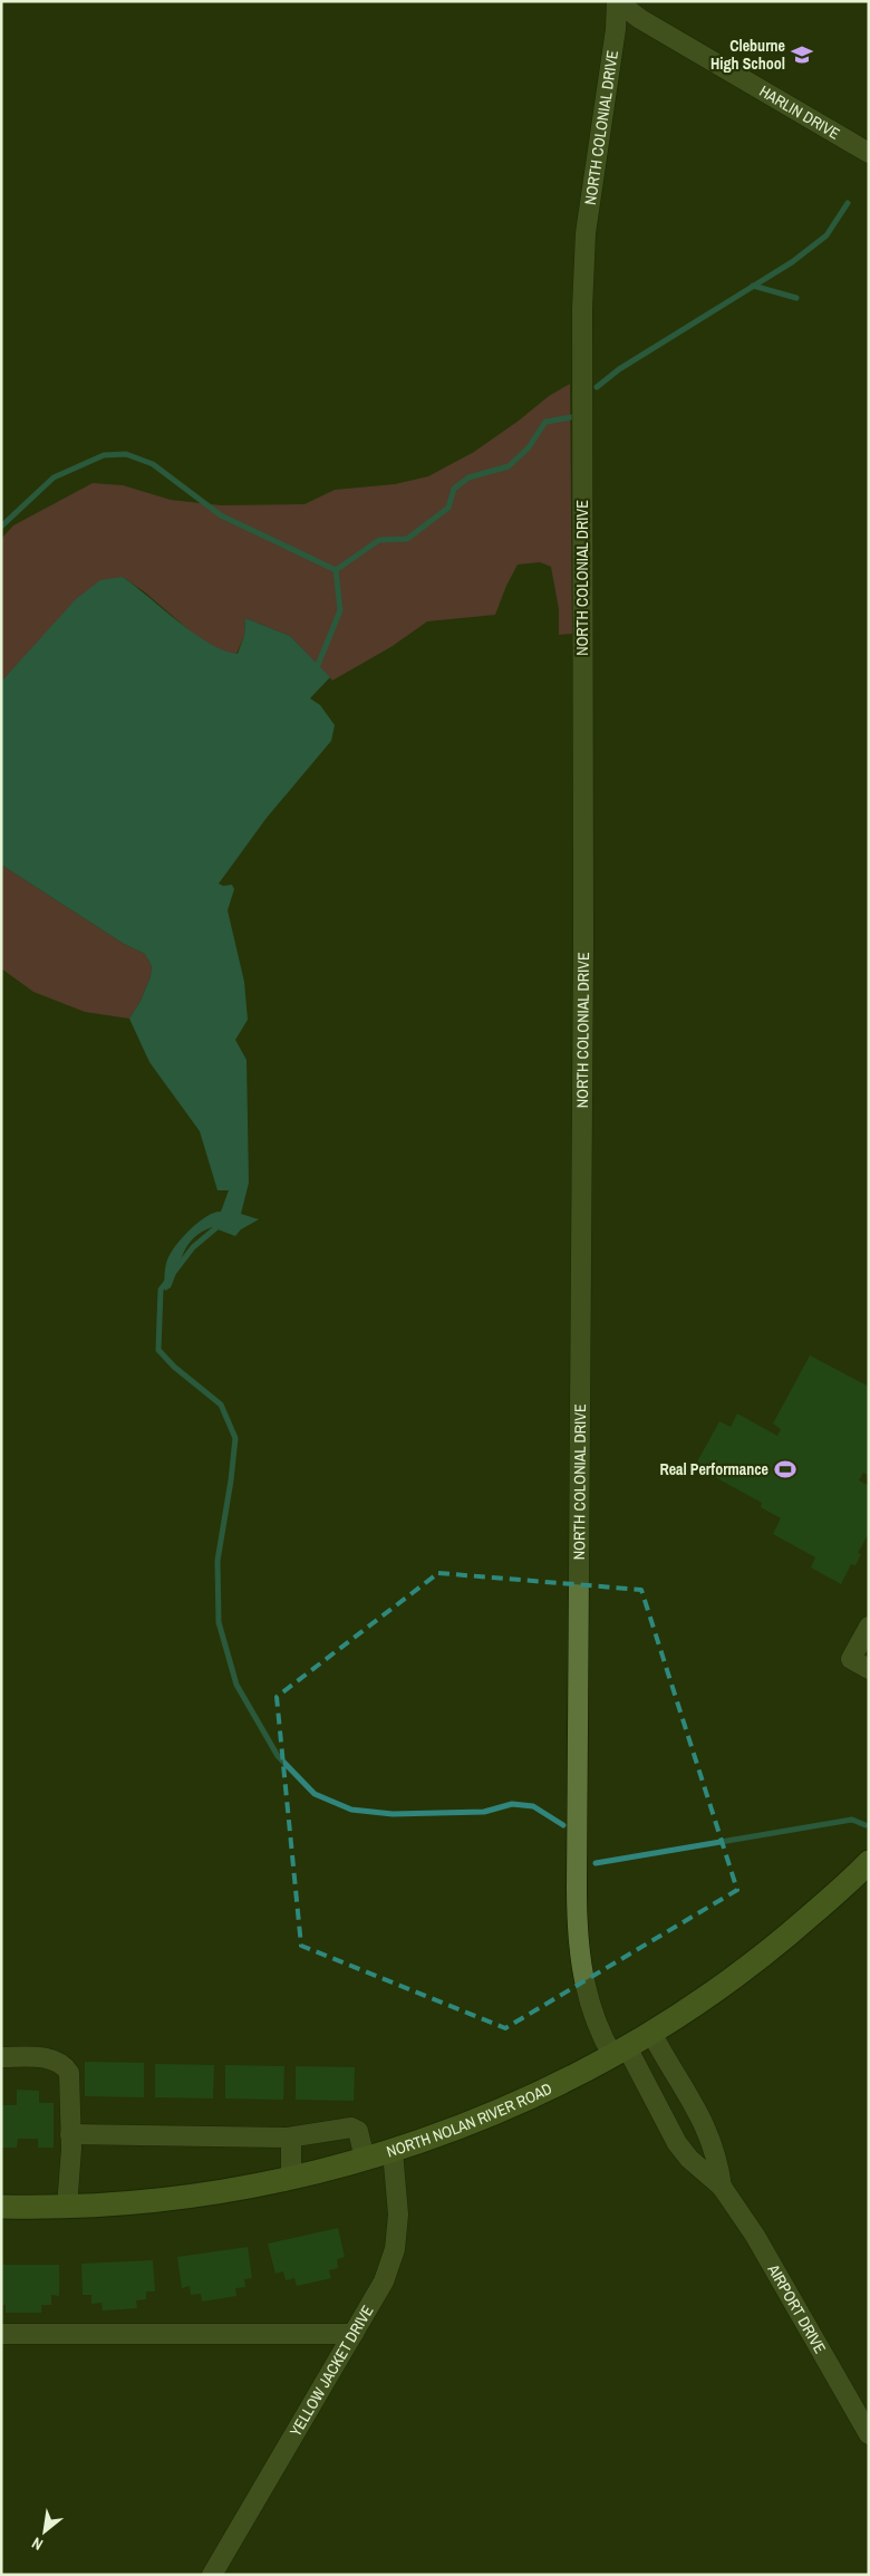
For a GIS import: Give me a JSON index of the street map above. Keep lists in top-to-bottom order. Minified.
{"streets":{"main road":["NORTH NOLAN RIVER ROAD"],"street":["HARLIN DRIVE","NORTH COLONIAL DRIVE","AIRPORT DRIVE","YELLOW JACKET DRIVE"]},"crossings":[["HARLIN DRIVE","NORTH COLONIAL DRIVE"],["NORTH COLONIAL DRIVE","NORTH NOLAN RIVER ROAD"],["NORTH COLONIAL DRIVE","AIRPORT DRIVE"],["NORTH NOLAN RIVER ROAD","AIRPORT DRIVE"],["NORTH NOLAN RIVER ROAD","YELLOW JACKET DRIVE"]],"places":{"school or university":["Cleburne High School"],"sports":["Real Performance"]},"north":"bottom left"}
